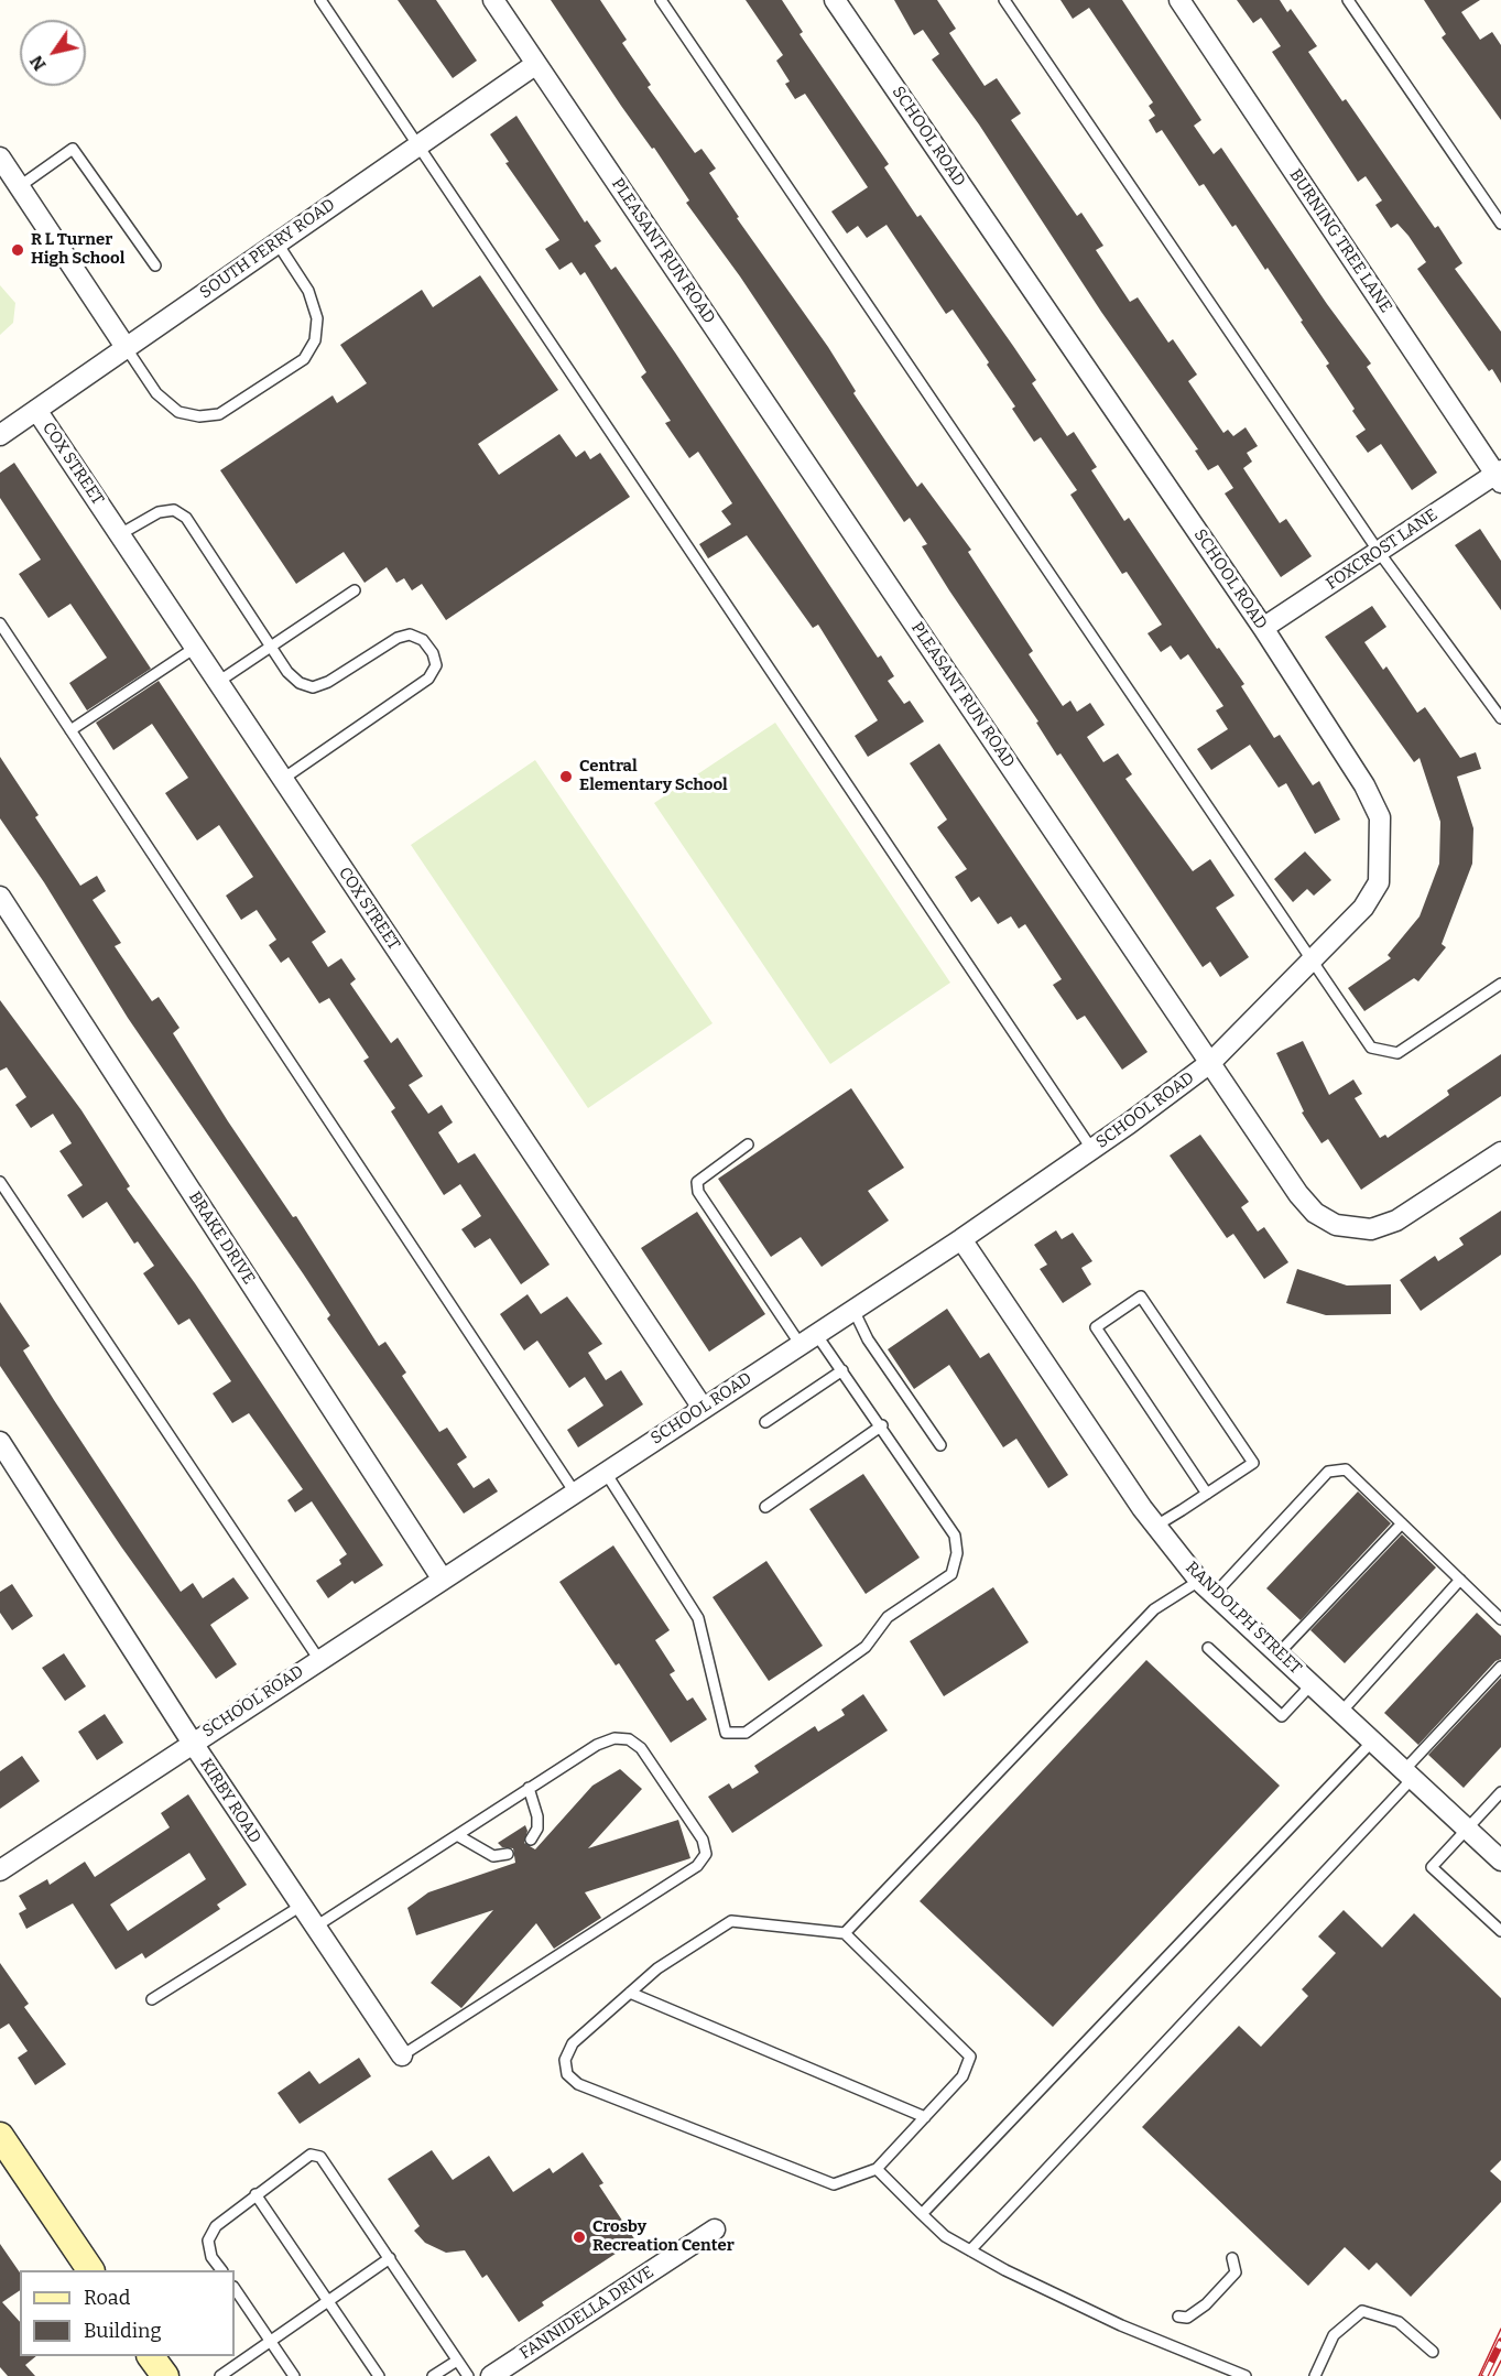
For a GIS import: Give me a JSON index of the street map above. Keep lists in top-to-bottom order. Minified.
{"streets":{"street":["SCHOOL ROAD","BURNING TREE LANE","SOUTH PERRY ROAD","PLEASANT RUN ROAD","COX STREET","FOXCROST LANE","BRAKE DRIVE","RANDOLPH STREET","KIRBY ROAD","FANNIDELLA DRIVE"]},"crossings":[["SCHOOL ROAD","PLEASANT RUN ROAD"],["SCHOOL ROAD","COX STREET"],["SCHOOL ROAD","FOXCROST LANE"],["SCHOOL ROAD","BRAKE DRIVE"],["SCHOOL ROAD","RANDOLPH STREET"],["SCHOOL ROAD","KIRBY ROAD"],["BURNING TREE LANE","FOXCROST LANE"],["SOUTH PERRY ROAD","PLEASANT RUN ROAD"],["SOUTH PERRY ROAD","COX STREET"]],"places":["R L Turner High School","Central Elementary School","Crosby Recreation Center"],"legend":["Road","Building"],"north":"bottom left"}
